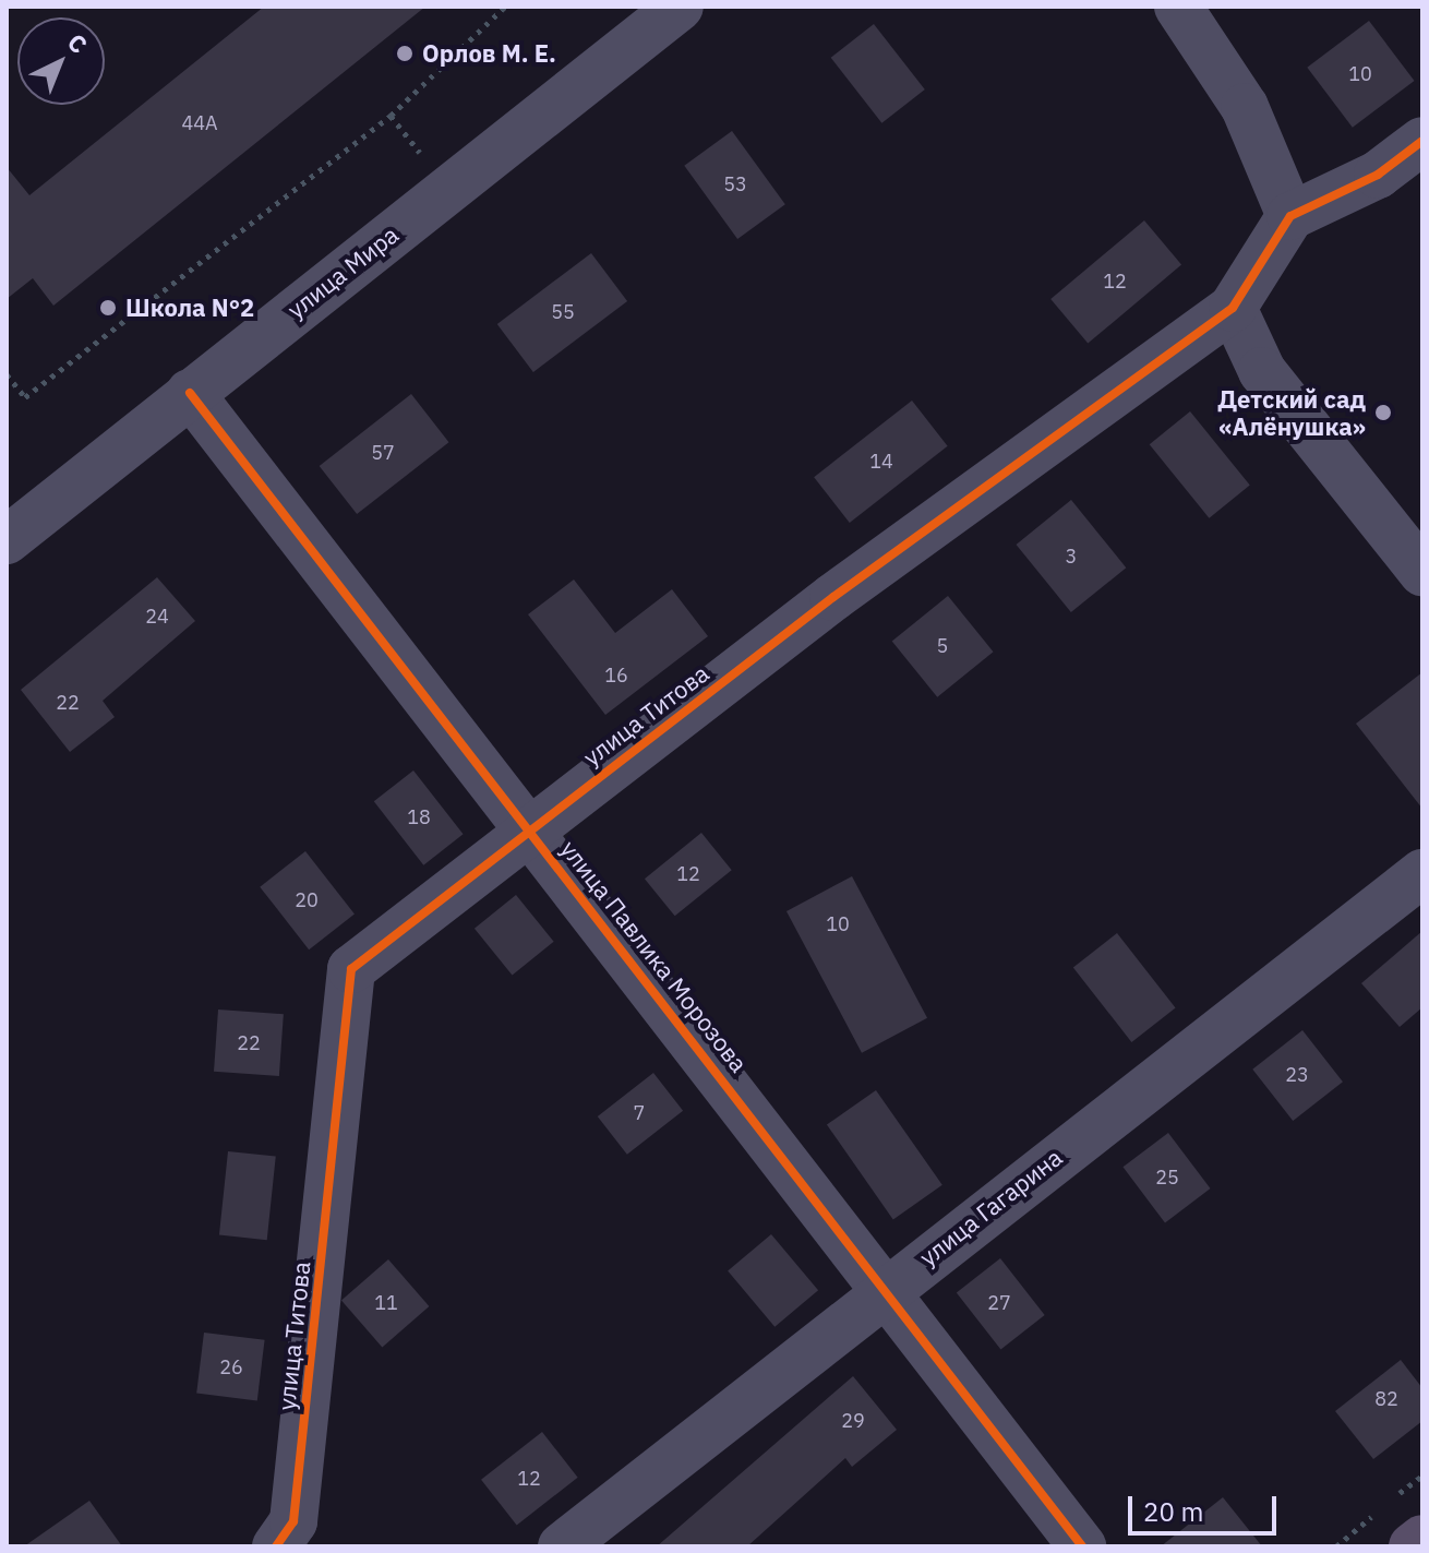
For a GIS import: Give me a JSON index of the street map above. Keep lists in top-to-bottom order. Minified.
{"streets":{"street":["улица Мира","улица Титова","улица Павлика Морозова","улица Гагарина"]},"crossings":[["улица Мира","улица Павлика Морозова"],["улица Титова","улица Павлика Морозова"],["улица Павлика Морозова","улица Гагарина"]],"places":["Орлов М. Е.","Школа N°2","Детский сад «Алёнушка»"],"house_numbers":["10","44А","53","12","55","57","14","3","24","5","16","22","18","12","20","10","22","23","7","25","11","27","26","82","29","12"],"scale_bar":"20 m","north":"top right"}
